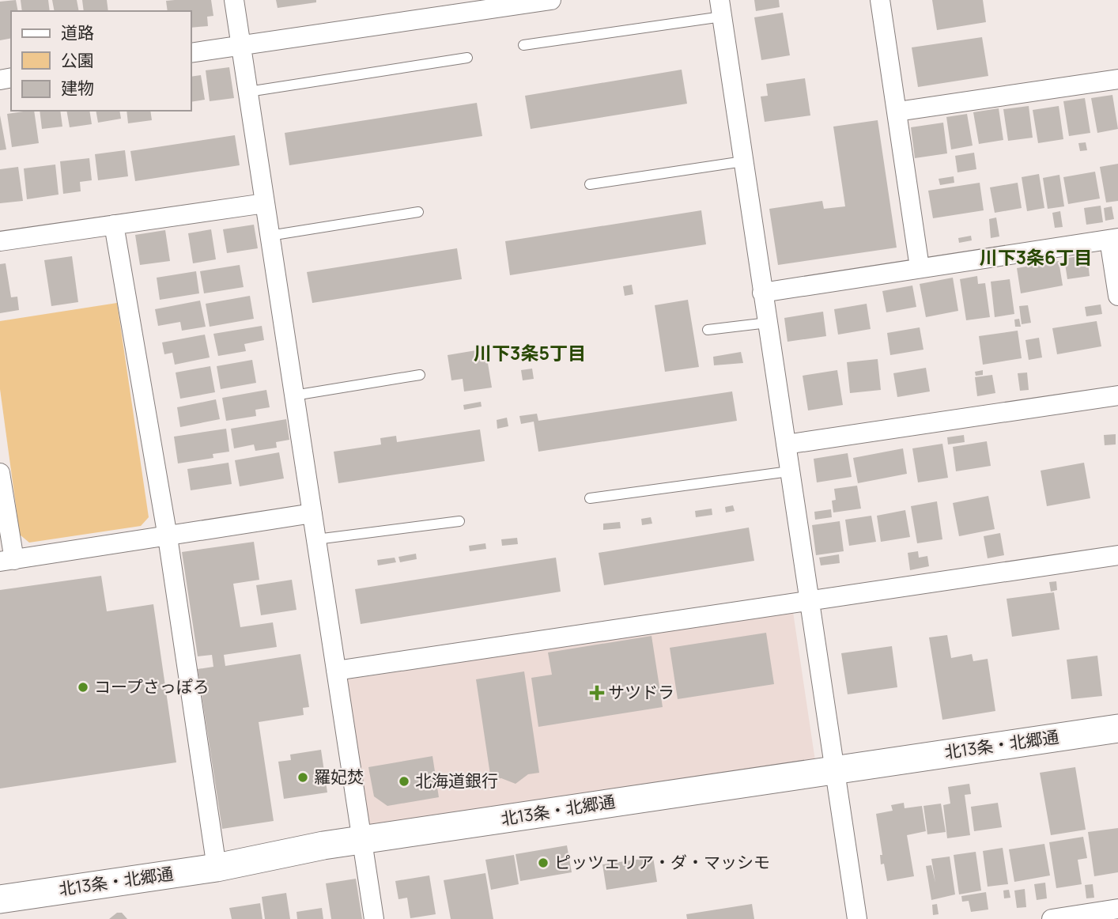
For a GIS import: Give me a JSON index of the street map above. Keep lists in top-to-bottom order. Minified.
{"streets":{"main road":["北13条・北郷通"]},"districts":["川下3条6丁目","川下3条5丁目"],"places":{"other":["コープさっぽろ","羅妃焚","北海道銀行","ピッツェリア・ダ・マッシモ"],"health":["サツドラ"]},"legend":["道路","公園","建物"]}
